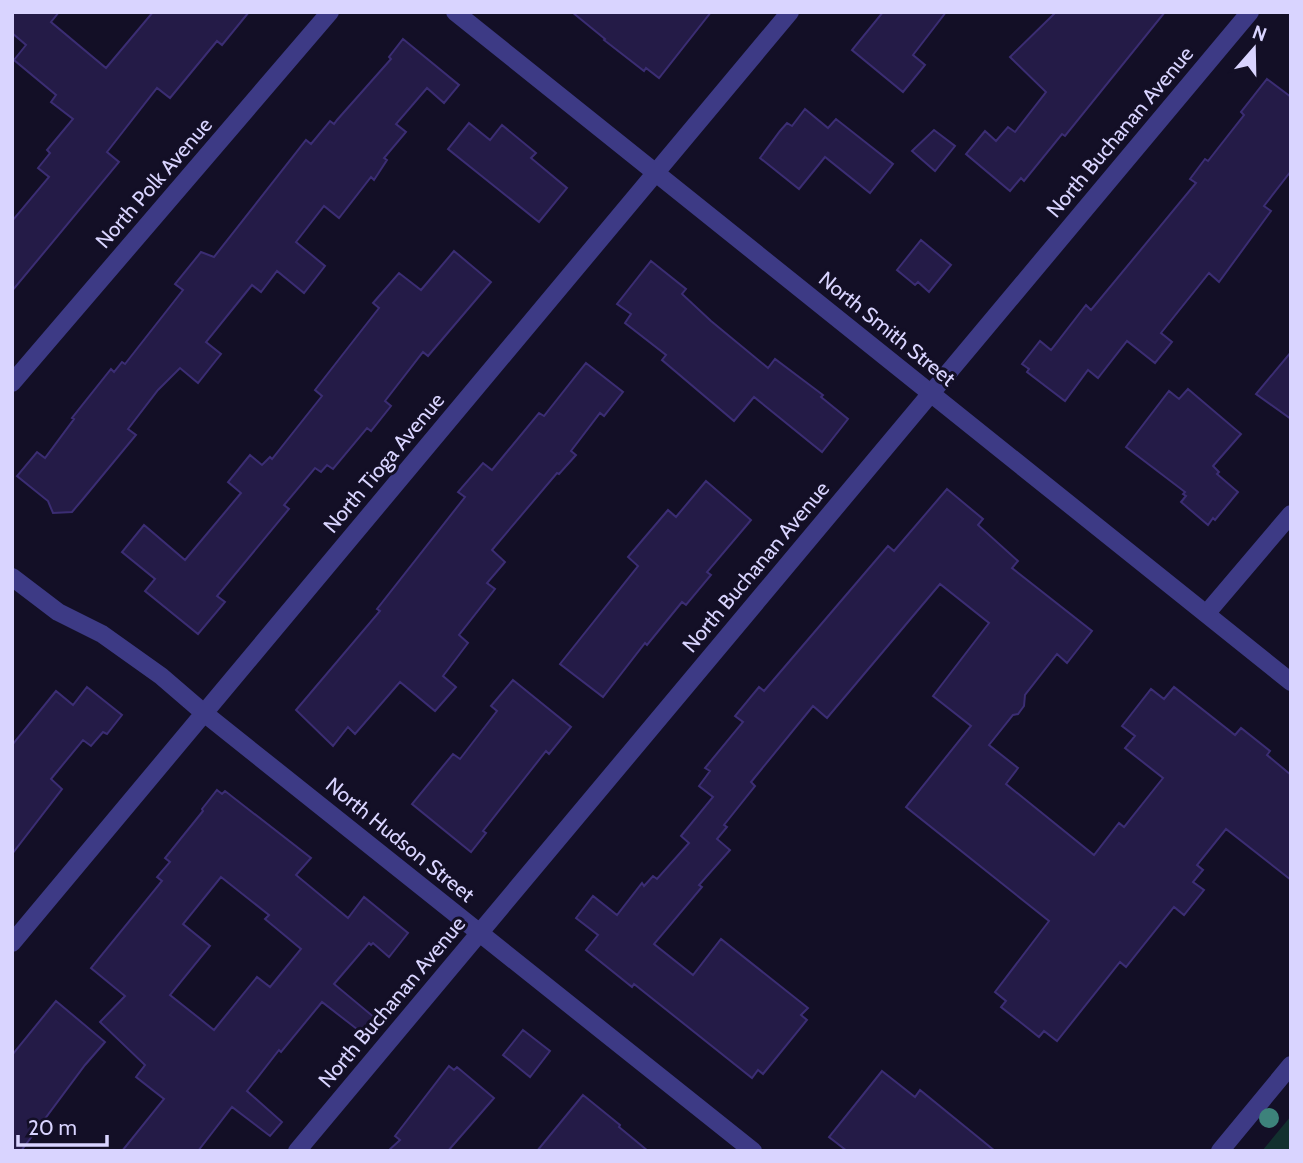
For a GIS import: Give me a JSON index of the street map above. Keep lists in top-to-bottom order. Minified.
{"streets":{"street":["North Buchanan Avenue","North Polk Avenue","North Smith Street","North Tioga Avenue","North Hudson Street"]},"crossings":[["North Buchanan Avenue","North Smith Street"],["North Buchanan Avenue","North Hudson Street"],["North Smith Street","North Tioga Avenue"],["North Tioga Avenue","North Hudson Street"]],"scale_bar":"20 m","north":"top"}
